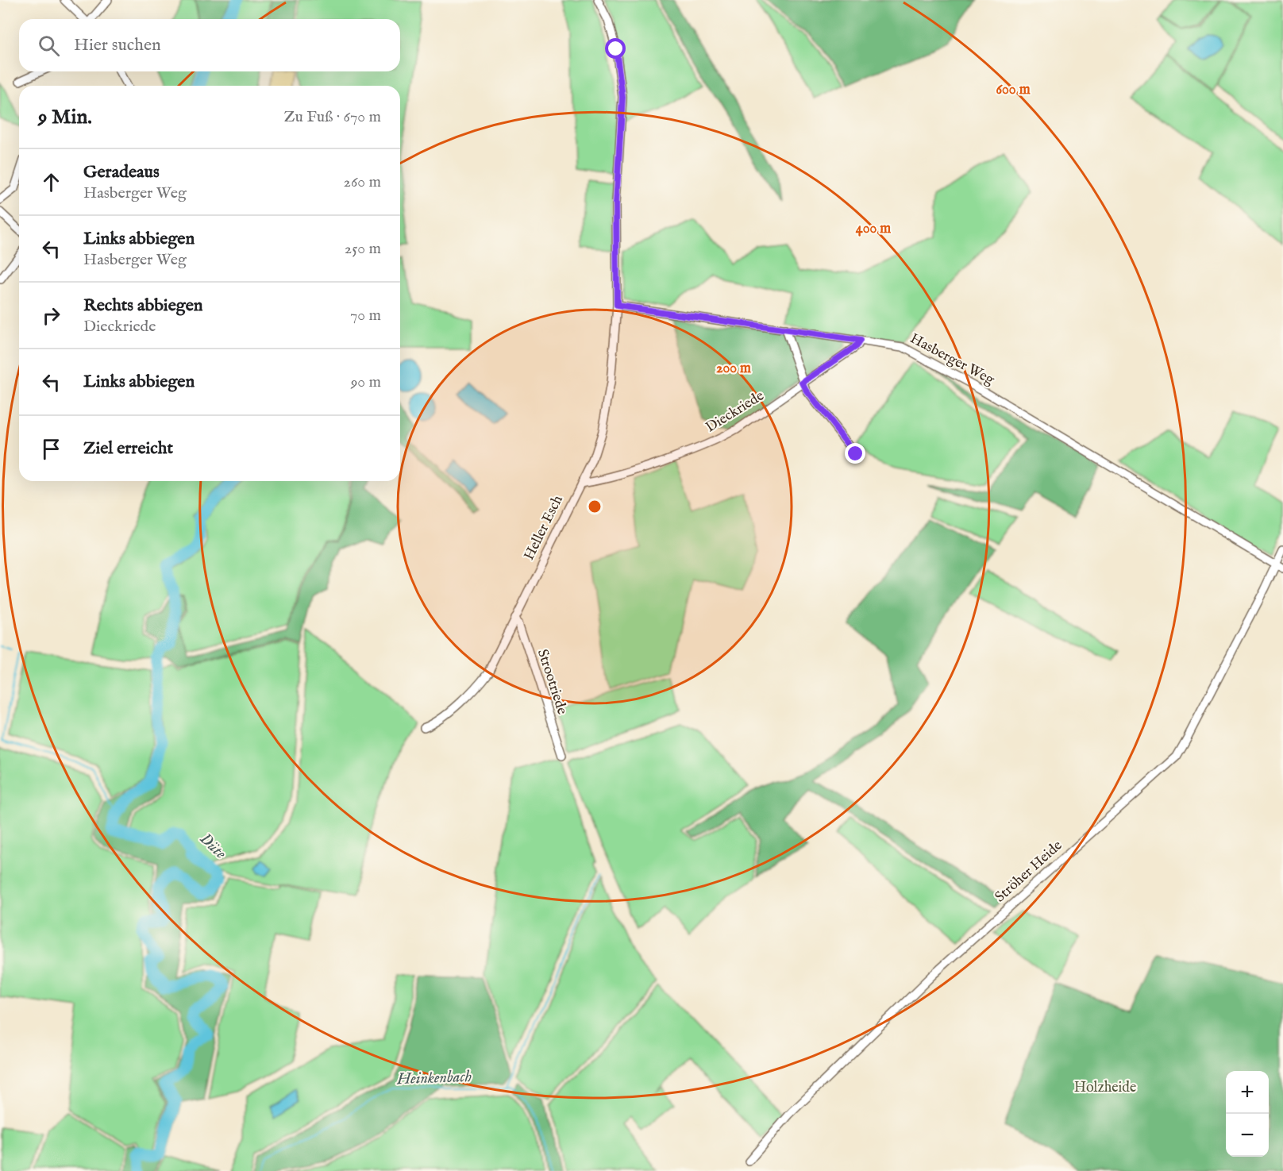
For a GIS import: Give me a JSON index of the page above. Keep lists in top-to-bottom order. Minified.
{"streets":{"street":["Hasberger Weg","Dieckriede","Heller Esch","Strootriede","Ströher Heide"]},"crossings":[["Hasberger Weg","Dieckriede"],["Hasberger Weg","Heller Esch"],["Hasberger Weg","Ströher Heide"],["Dieckriede","Heller Esch"],["Heller Esch","Strootriede"]],"water":["Düte","Heinkenbach"],"parks":["Holzheide"],"page":{"search":"Hier suchen","heading":["9 Min.","Zu Fuß · 670 m"],"list":[["Geradeaus","Hasberger Weg","260 m"],["Links abbiegen","Hasberger Weg","250 m"],["Rechts abbiegen","Dieckriede","70 m"],["Links abbiegen","90 m"],"Ziel erreicht"],"map_buttons":["+","−"]},"rings":["600 m","400 m","200 m"]}
